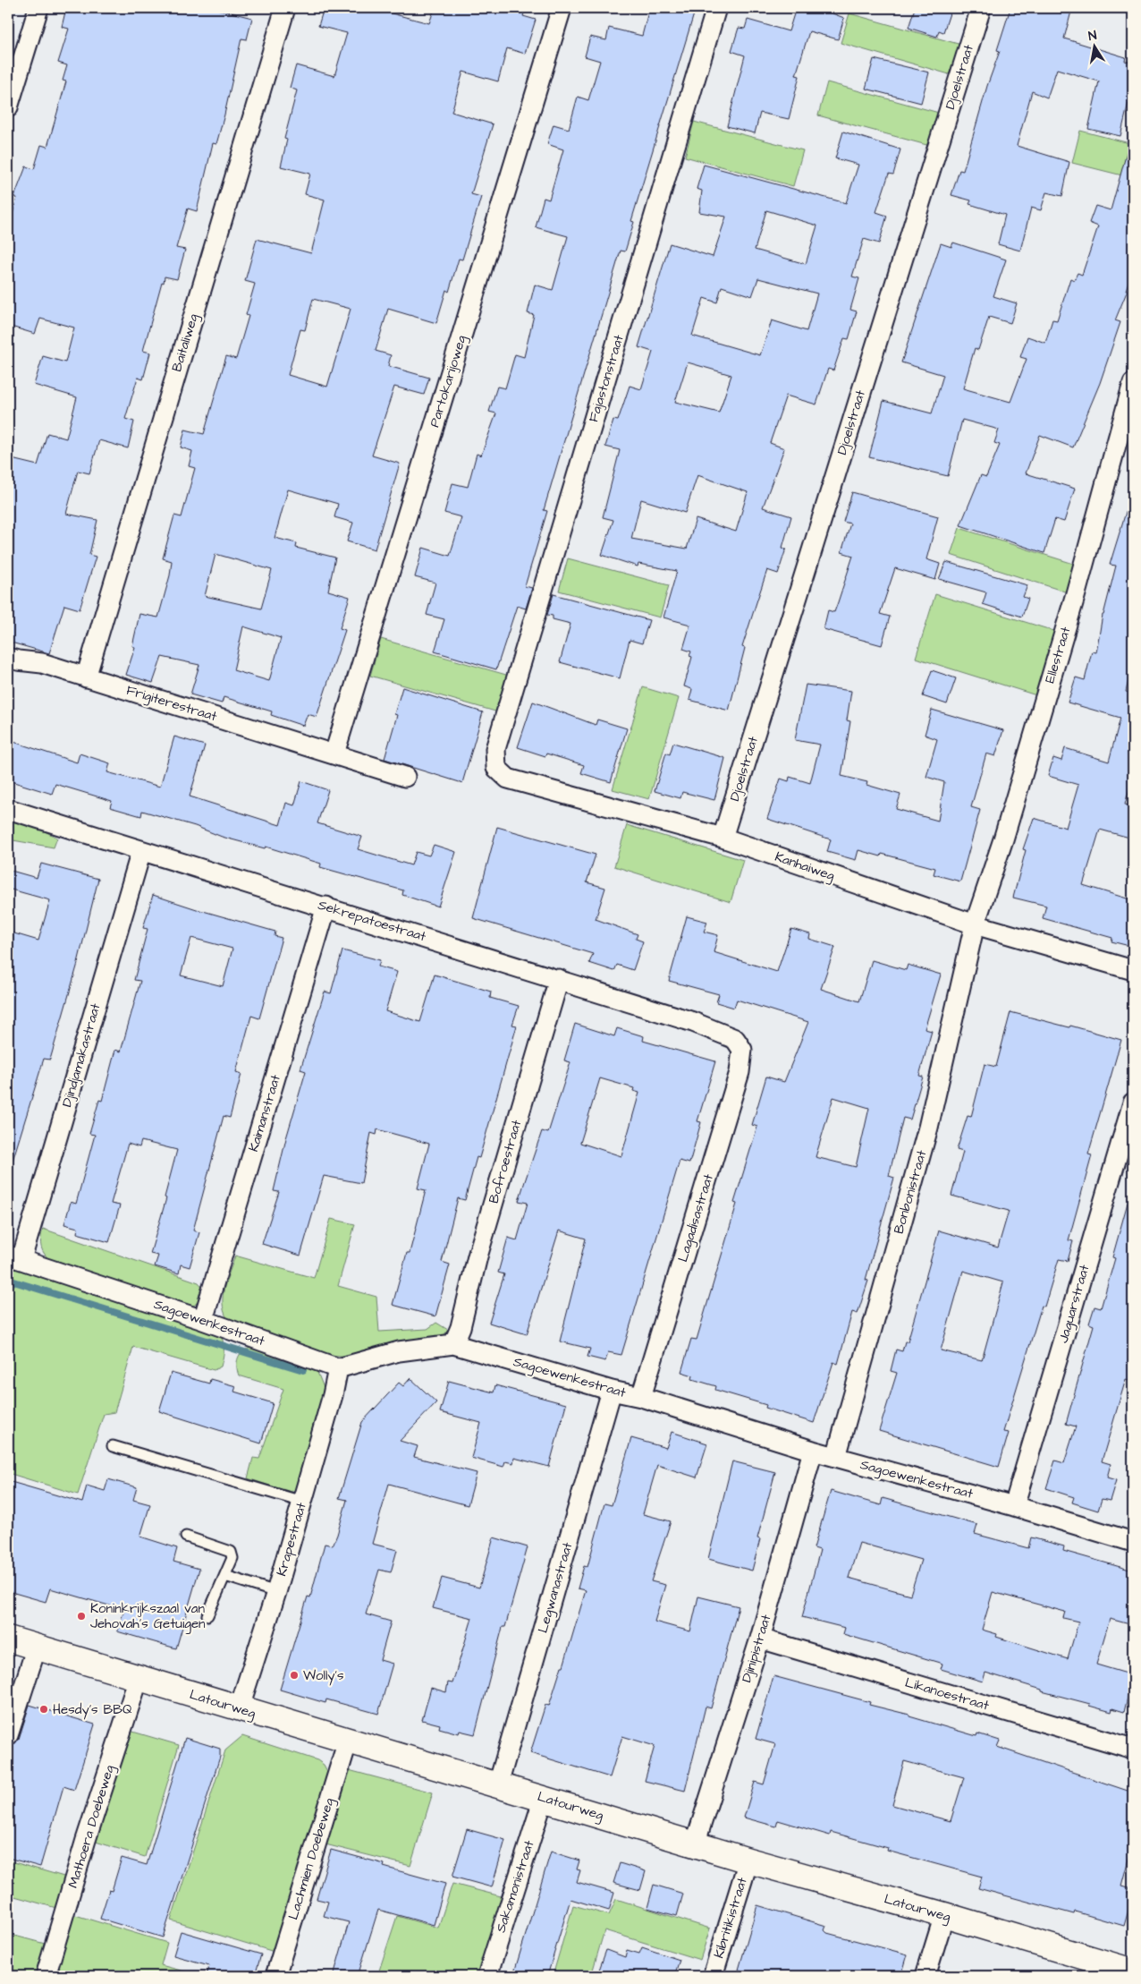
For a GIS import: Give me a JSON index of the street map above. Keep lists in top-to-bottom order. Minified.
{"streets":{"main road":["Latourweg"],"street":["Djoelstraat","Baitaliweg","Fajastonstraat","Partokarijoweg","Ellestraat","Frigiterestraat","Kanhaiweg","Sekrepatoestraat","Djindjamakastraat","Kaimanstraat","Bofroestraat","Bonbonistraat","Lagadisastraat","Jaguarstraat","Sagoewenkestraat","Krapestraat","Legwanastraat","Djinipistraat","Likanoestraat","Mathoera Doebeweg","Lachmien Doebeweg","Sakamonistraat","Kibritikistraat"]},"crossings":[["Djoelstraat","Kanhaiweg"],["Baitaliweg","Frigiterestraat"],["Fajastonstraat","Kanhaiweg"],["Partokarijoweg","Frigiterestraat"],["Ellestraat","Kanhaiweg"],["Ellestraat","Bonbonistraat"],["Kanhaiweg","Bonbonistraat"],["Sekrepatoestraat","Djindjamakastraat"],["Sekrepatoestraat","Kaimanstraat"],["Sekrepatoestraat","Bofroestraat"],["Sekrepatoestraat","Lagadisastraat"],["Djindjamakastraat","Sagoewenkestraat"],["Kaimanstraat","Sagoewenkestraat"],["Bofroestraat","Sagoewenkestraat"],["Bonbonistraat","Sagoewenkestraat"],["Lagadisastraat","Sagoewenkestraat"],["Jaguarstraat","Sagoewenkestraat"],["Sagoewenkestraat","Krapestraat"],["Sagoewenkestraat","Legwanastraat"],["Sagoewenkestraat","Djinipistraat"],["Krapestraat","Latourweg"],["Legwanastraat","Latourweg"],["Djinipistraat","Likanoestraat"],["Djinipistraat","Latourweg"],["Latourweg","Mathoera Doebeweg"],["Latourweg","Lachmien Doebeweg"],["Latourweg","Sakamonistraat"],["Latourweg","Kibritikistraat"]],"places":["Koninkrijkszaal van Jehovah’s Getuigen","Wolly's","Hesdy’s BBQ"],"north":"top"}
